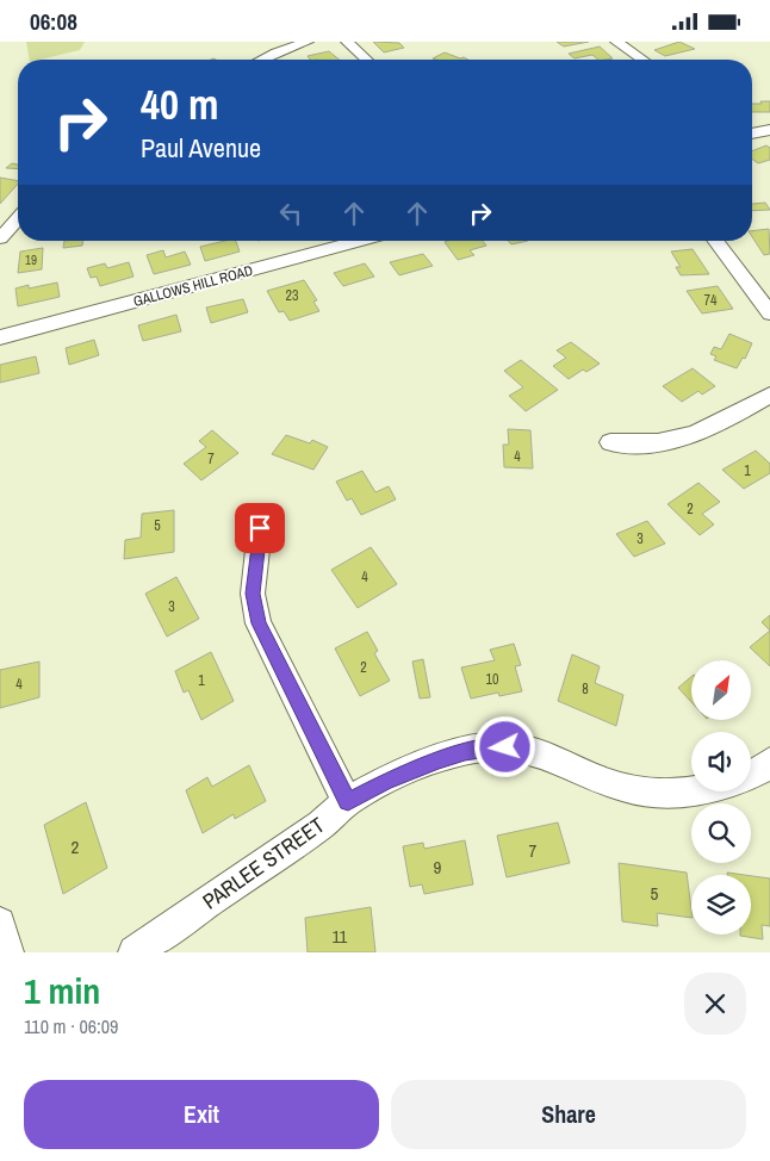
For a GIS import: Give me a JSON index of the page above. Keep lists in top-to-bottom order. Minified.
{"streets":{"street":["GALLOWS HILL ROAD","PARLEE STREET"]},"house_numbers":["19","23","74","4","7","1","2","5","3","4","3","2","10","1","4","8","2","7","9","5","11"],"north":"top right","page":{"status":"06:08","turn":["40 m","Paul Avenue"],"heading":["1 min","110 m · 06:09"],"buttons":["Exit","Share"]}}
